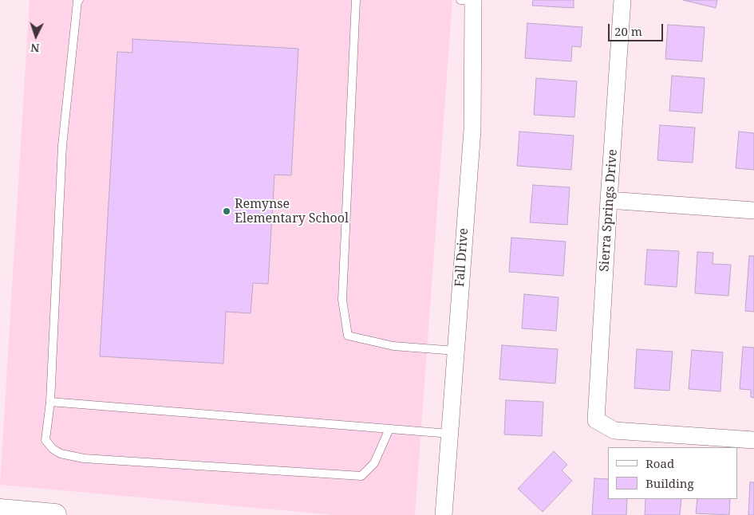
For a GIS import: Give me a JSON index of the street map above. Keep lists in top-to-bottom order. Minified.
{"streets":{"street":["Sierra Springs Drive","Fall Drive"]},"places":["Remynse Elementary School"],"legend":["Road","Building"],"scale_bar":"20 m","north":"bottom"}
